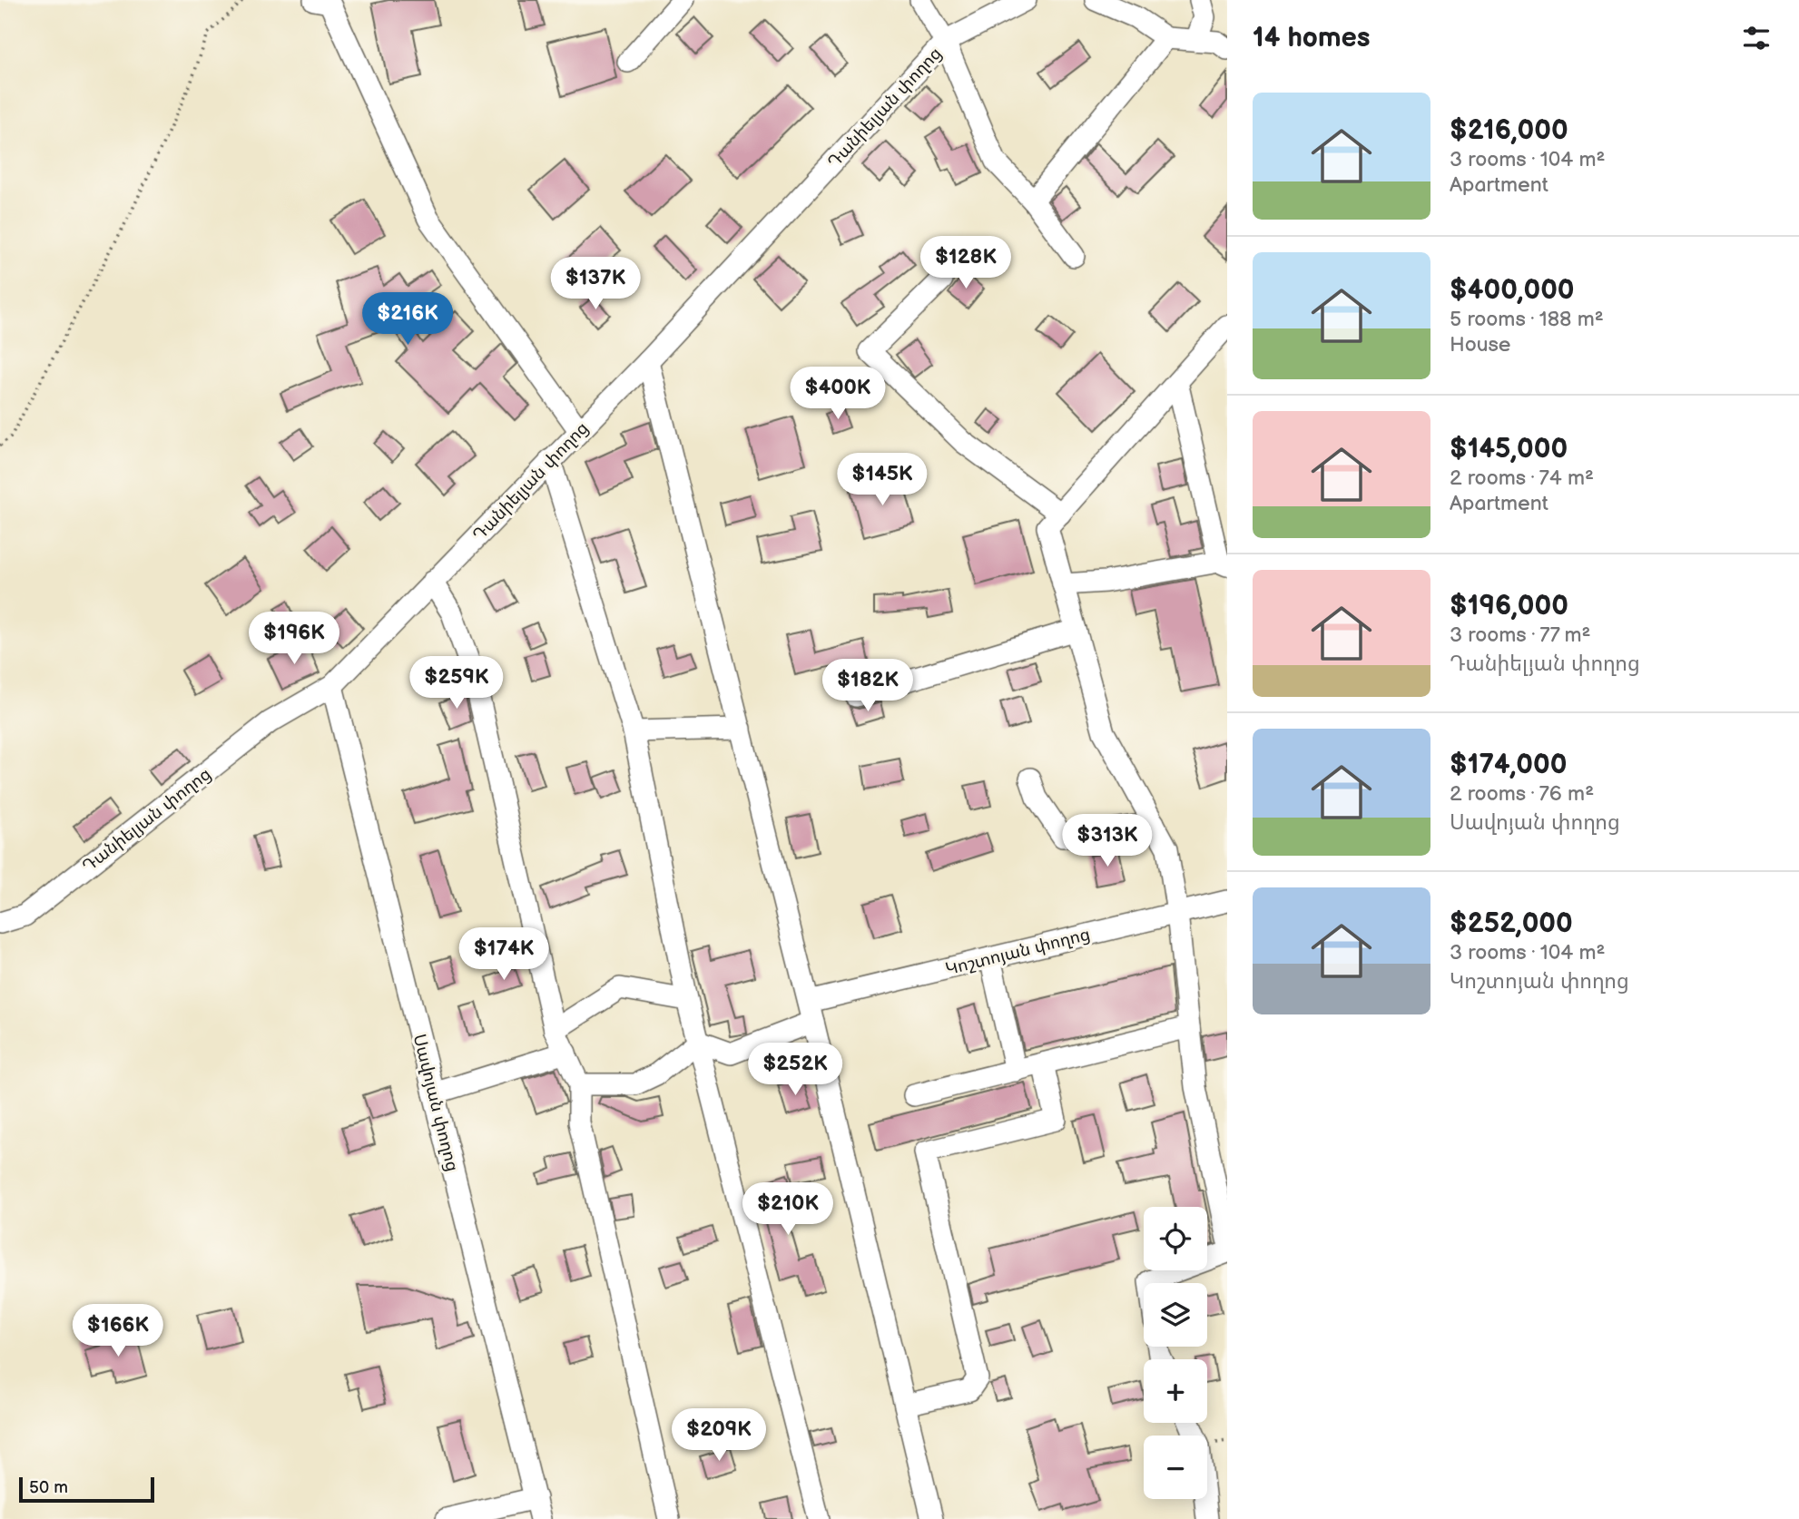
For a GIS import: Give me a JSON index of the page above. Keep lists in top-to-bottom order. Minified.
{"streets":{"street":["Դանիելյան փողոց","Կոշտոյան փողոց","Սավոյան փողոց"]},"crossings":[["Դանիելյան փողոց","Սավոյան փողոց"]],"scale_bar":"50 m","page":{"heading":"14 homes","list":[{"name":"$216,000","note":"3 rooms · 104 m² · Apartment"},{"name":"$400,000","note":"5 rooms · 188 m² · House"},{"name":"$145,000","note":"2 rooms · 74 m² · Apartment"},{"name":"$196,000","note":"3 rooms · 77 m² · Դանիելյան փողոց"},{"name":"$174,000","note":"2 rooms · 76 m² · Սավոյան փողոց"},{"name":"$252,000","note":"3 rooms · 104 m² · Կոշտոյան փողոց"}],"price":["$128K","$137K","$216K","$400K","$145K","$196K","$259K","$182K","$313K","$174K","$252K","$210K","$166K","$209K"],"map_buttons":["+","−"],"scale":"50 m"}}
